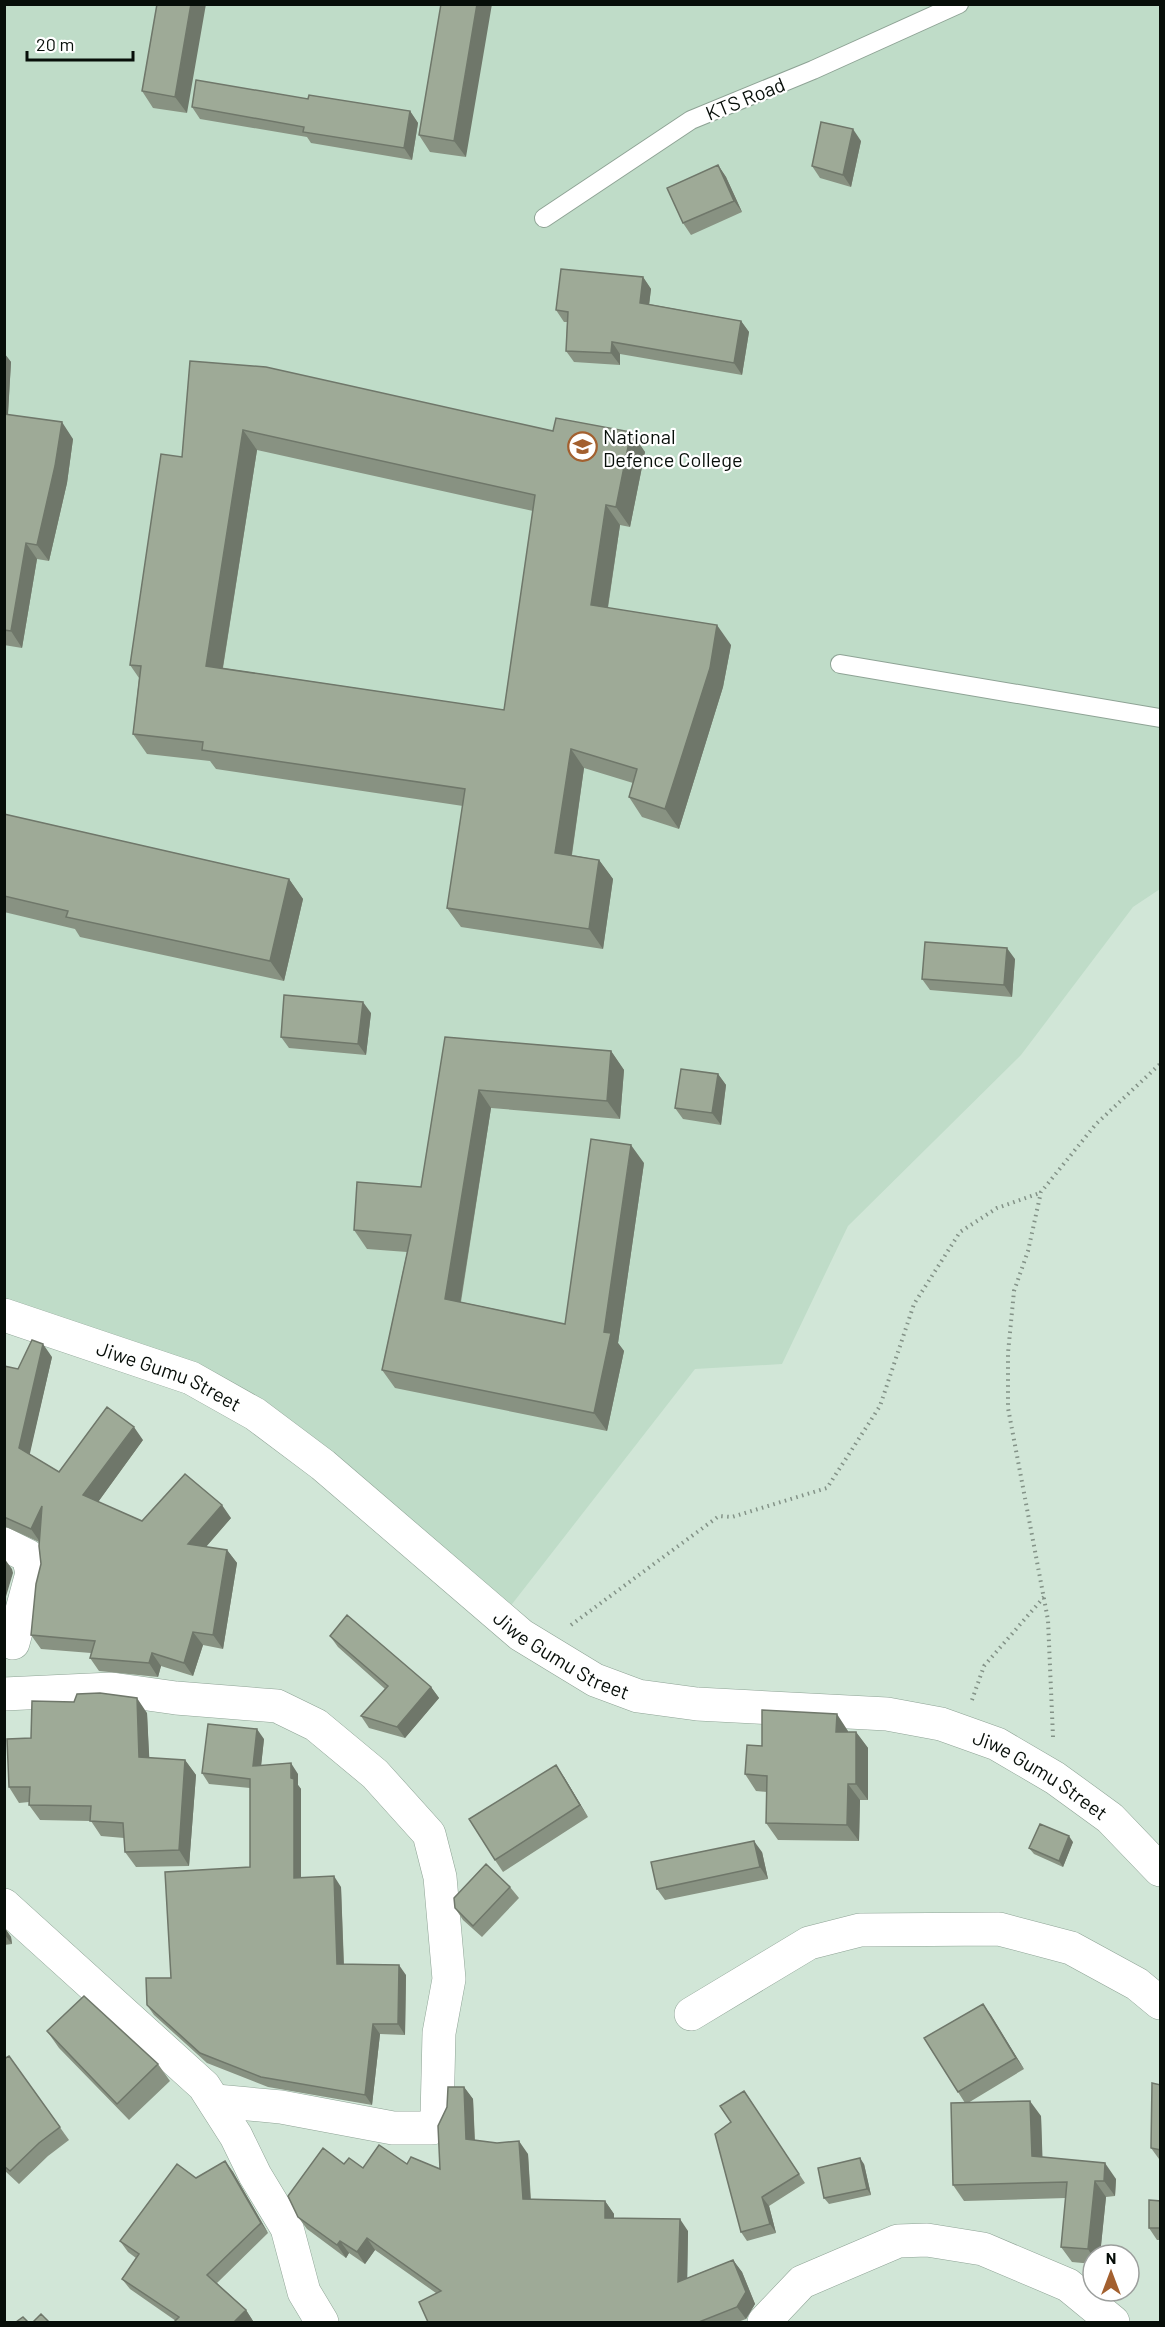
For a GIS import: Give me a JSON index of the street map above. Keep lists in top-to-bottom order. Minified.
{"streets":{"street":["Jiwe Gumu Street"],"lane":["KTS Road"]},"places":{"school or university":["National Defence College"]},"scale_bar":"20 m","north":"top"}
